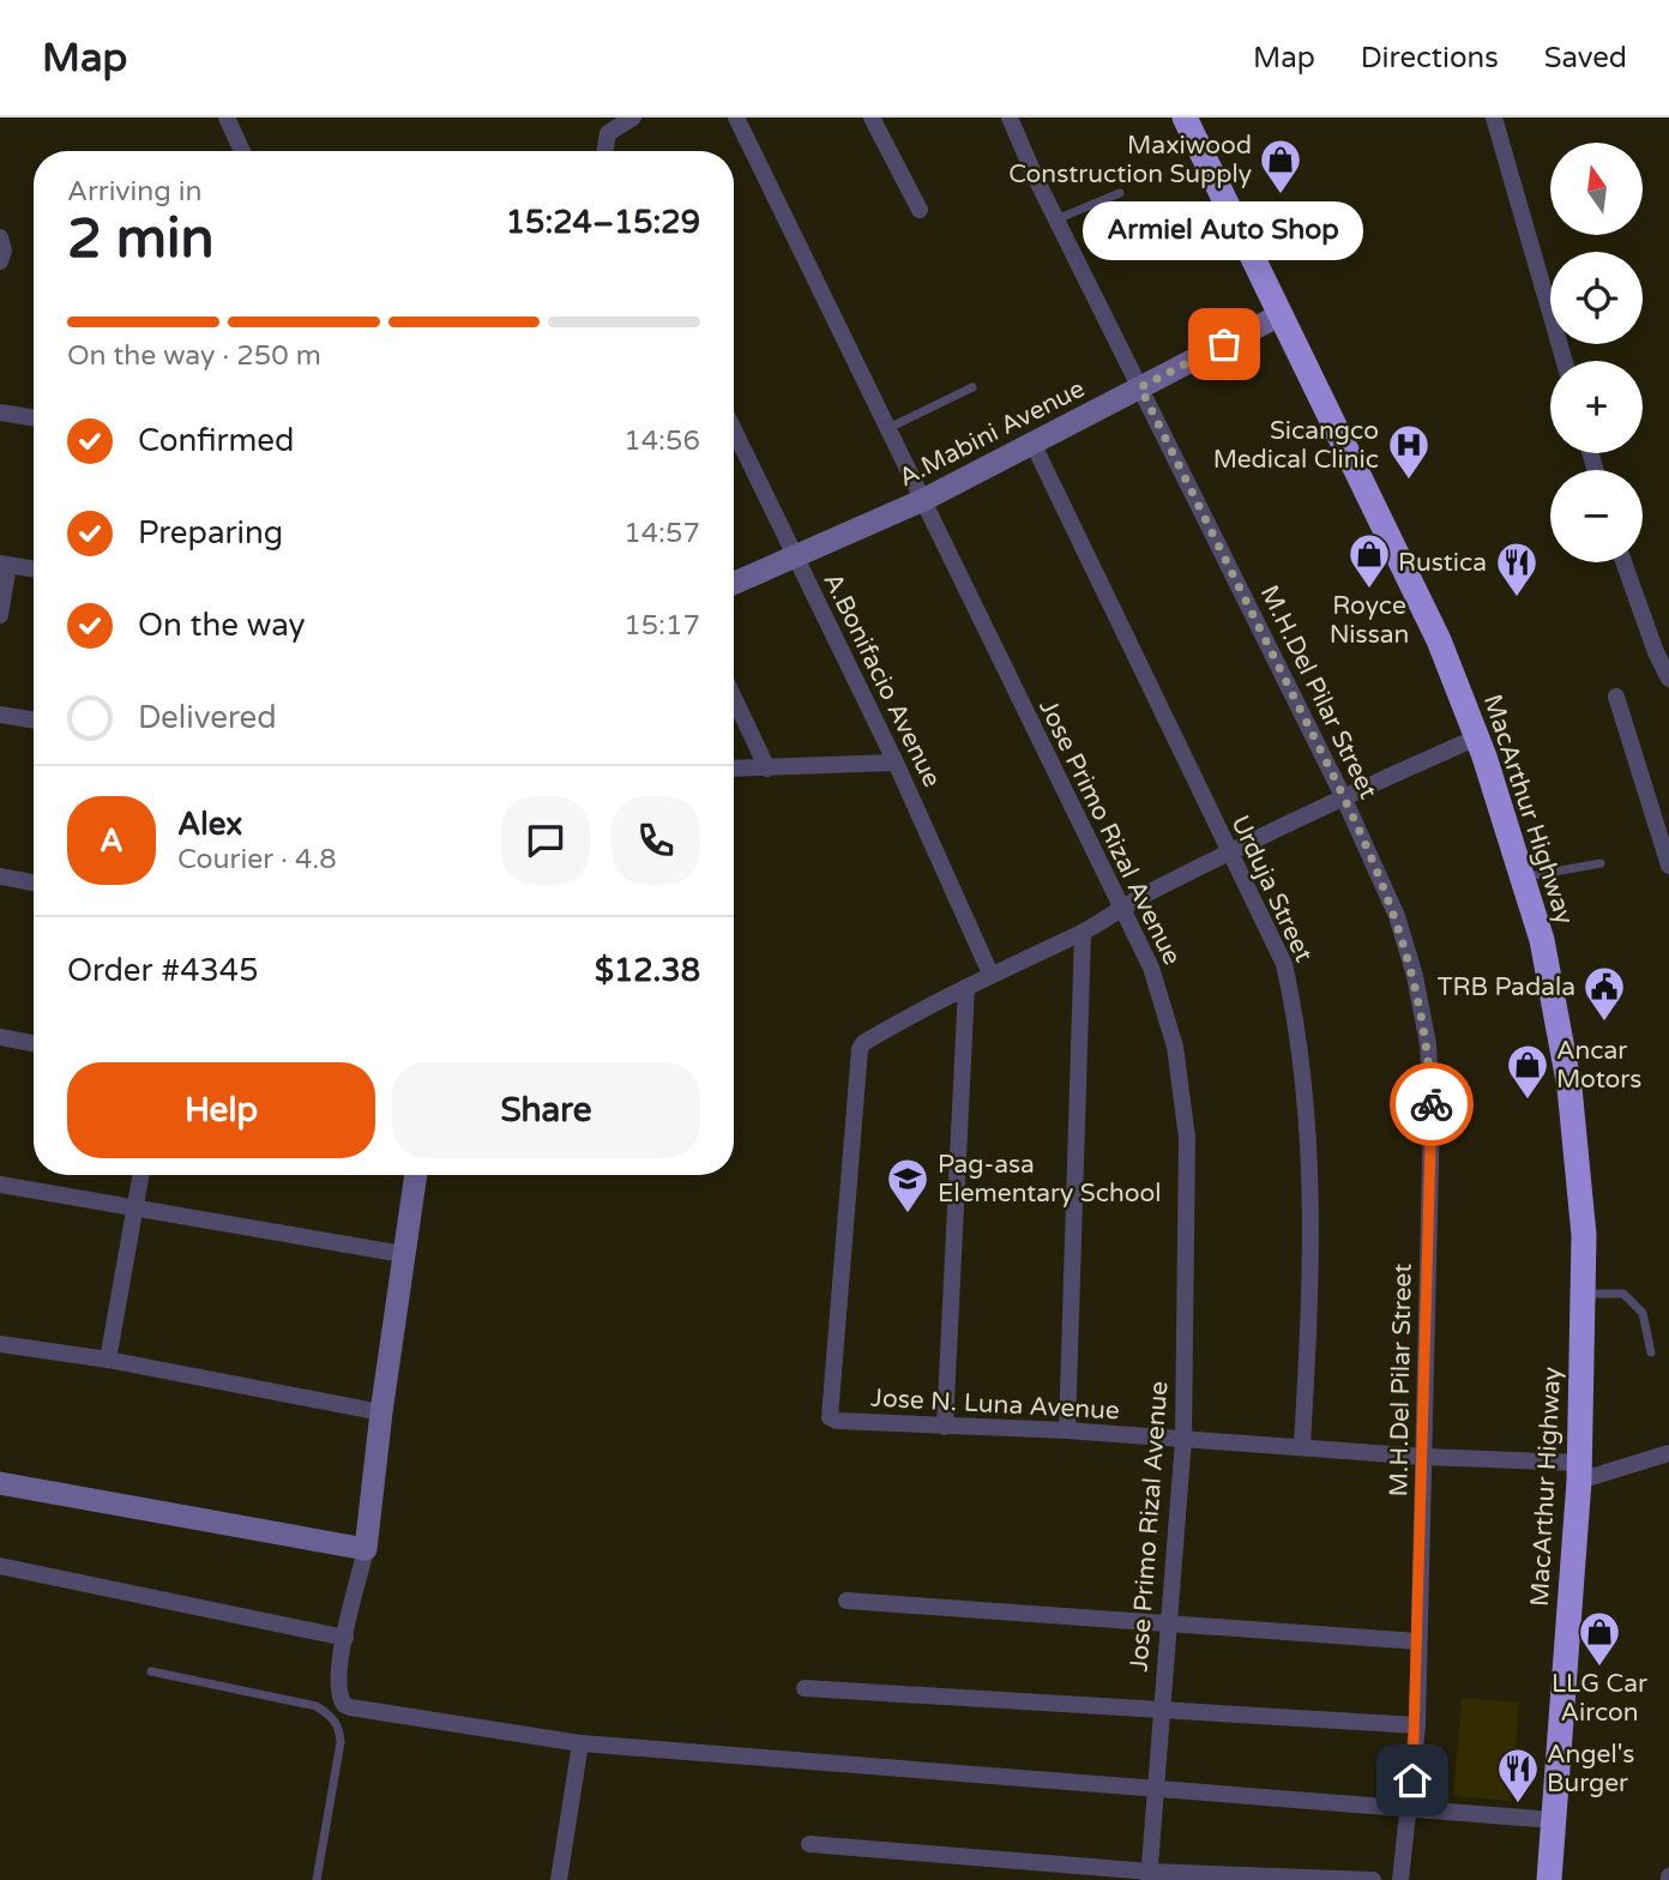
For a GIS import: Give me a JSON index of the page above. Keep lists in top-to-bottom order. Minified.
{"streets":{"highway":["MacArthur Highway"],"street":["A.Mabini Avenue","A.Bonifacio Avenue","M.H.Del Pilar Street","Jose Primo Rizal Avenue","Urduja Street","Jose N. Luna Avenue"]},"crossings":[["A.Mabini Avenue","A.Bonifacio Avenue"],["A.Mabini Avenue","M.H.Del Pilar Street"],["A.Mabini Avenue","MacArthur Highway"],["A.Mabini Avenue","Jose Primo Rizal Avenue"],["A.Mabini Avenue","Urduja Street"],["M.H.Del Pilar Street","Jose N. Luna Avenue"],["MacArthur Highway","Jose N. Luna Avenue"],["Jose Primo Rizal Avenue","Jose N. Luna Avenue"],["Urduja Street","Jose N. Luna Avenue"]],"places":{"shop":["Maxiwood Construction Supply","Royce Nissan","Ancar Motors","LLG Car Aircon"],"other":["Armiel Auto Shop"],"hospital":["Sicangco Medical Clinic"],"restaurant":["Rustica","Angel's Burger"],"public building":["TRB Padala"],"school or university":["Pag-asa Elementary School"]},"north":"top","page":{"header":"Map","nav":["Map","Directions","Saved"],"map_buttons":["+","−"],"heading":["2 min","Arriving in","15:24–15:29"],"panel":["Alex","Courier · 4.8","Order #4345","$12.38"],"bubble":"Armiel Auto Shop","bar":"On the way · 250 m","list":[["Confirmed","14:56"],["Preparing","14:57"],["On the way","15:17"],"Delivered"],"round":"A","buttons":["Help","Share"]}}
